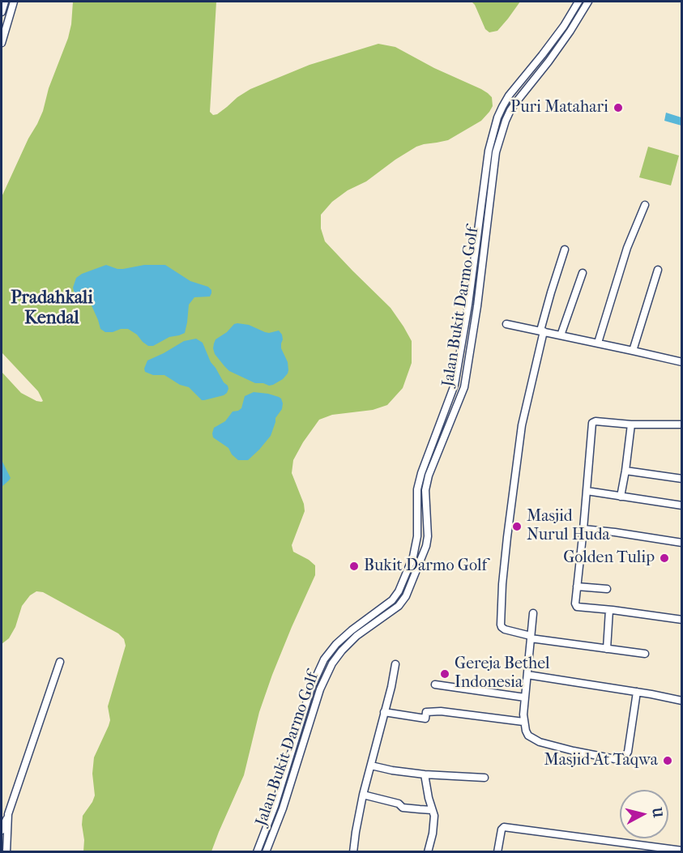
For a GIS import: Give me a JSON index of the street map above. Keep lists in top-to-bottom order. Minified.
{"streets":{"street":["Jalan Bukit Darmo Golf"]},"districts":["Pradahkali Kendal"],"places":["Puri Matahari","Masjid Nurul Huda","Golden Tulip","Bukit Darmo Golf","Gereja Bethel Indonesia","Masjid At Taqwa"],"north":"right"}
